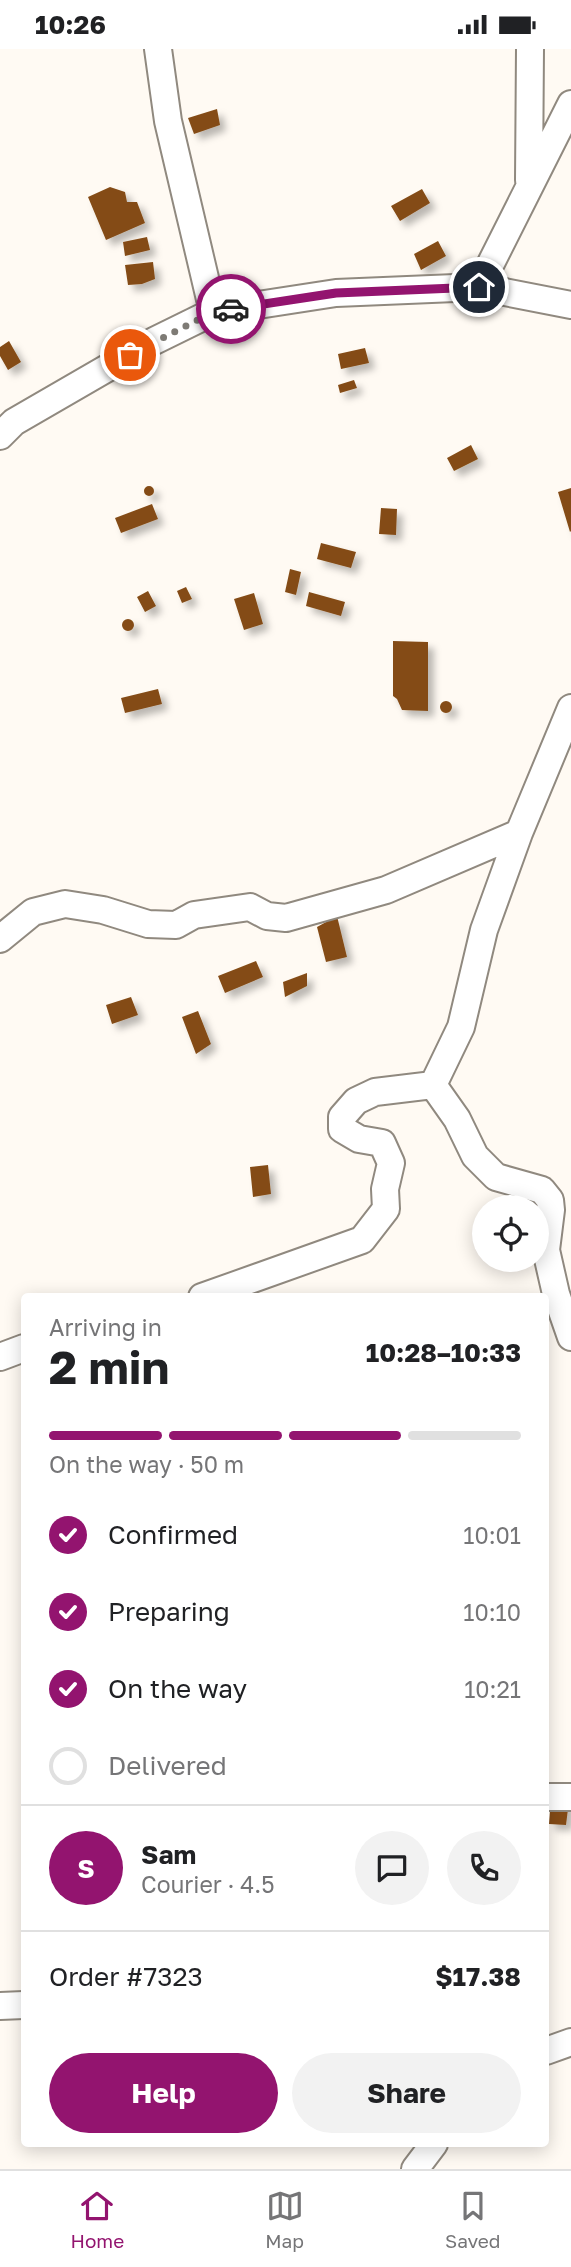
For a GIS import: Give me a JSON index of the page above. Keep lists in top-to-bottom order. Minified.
{"page":{"status":"10:26","heading":["2 min","Arriving in","10:28–10:33"],"panel":["Sam","Courier · 4.5","Order #7323","$17.38"],"bar":"On the way · 50 m","list":[["Confirmed","10:01"],["Preparing","10:10"],["On the way","10:21"],"Delivered"],"round":"S","buttons":["Help","Share"],"tabs":["Home","Map","Saved"]}}
